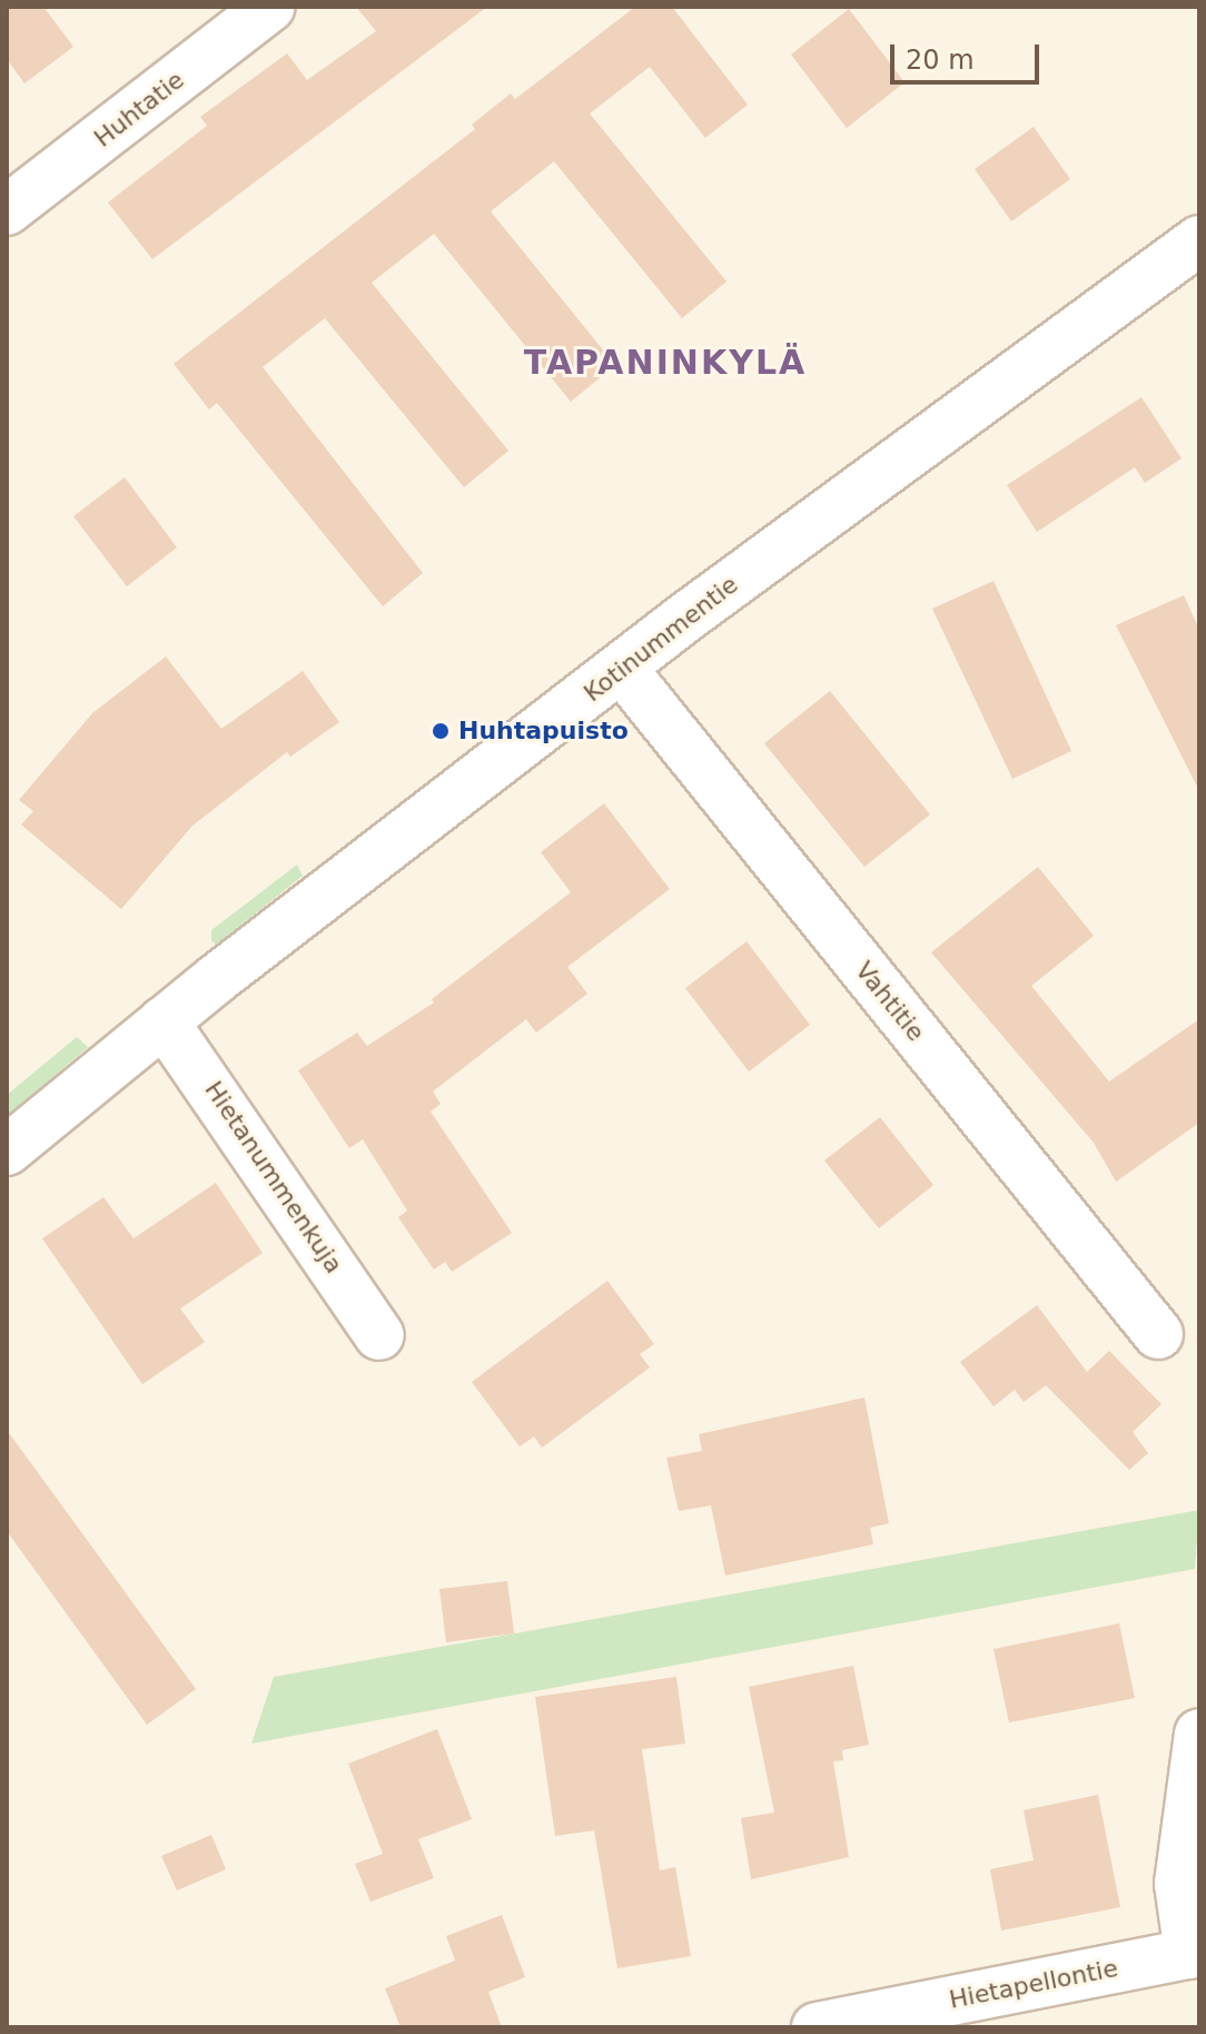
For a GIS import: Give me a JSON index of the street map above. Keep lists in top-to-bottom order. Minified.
{"streets":{"street":["Huhtatie","Kotinummentie","Vahtitie","Hietanummenkuja","Hietapellontie"]},"crossings":[["Kotinummentie","Vahtitie"],["Kotinummentie","Hietanummenkuja"]],"districts":["TAPANINKYLÄ"],"places":["Huhtapuisto"],"scale_bar":"20 m"}
